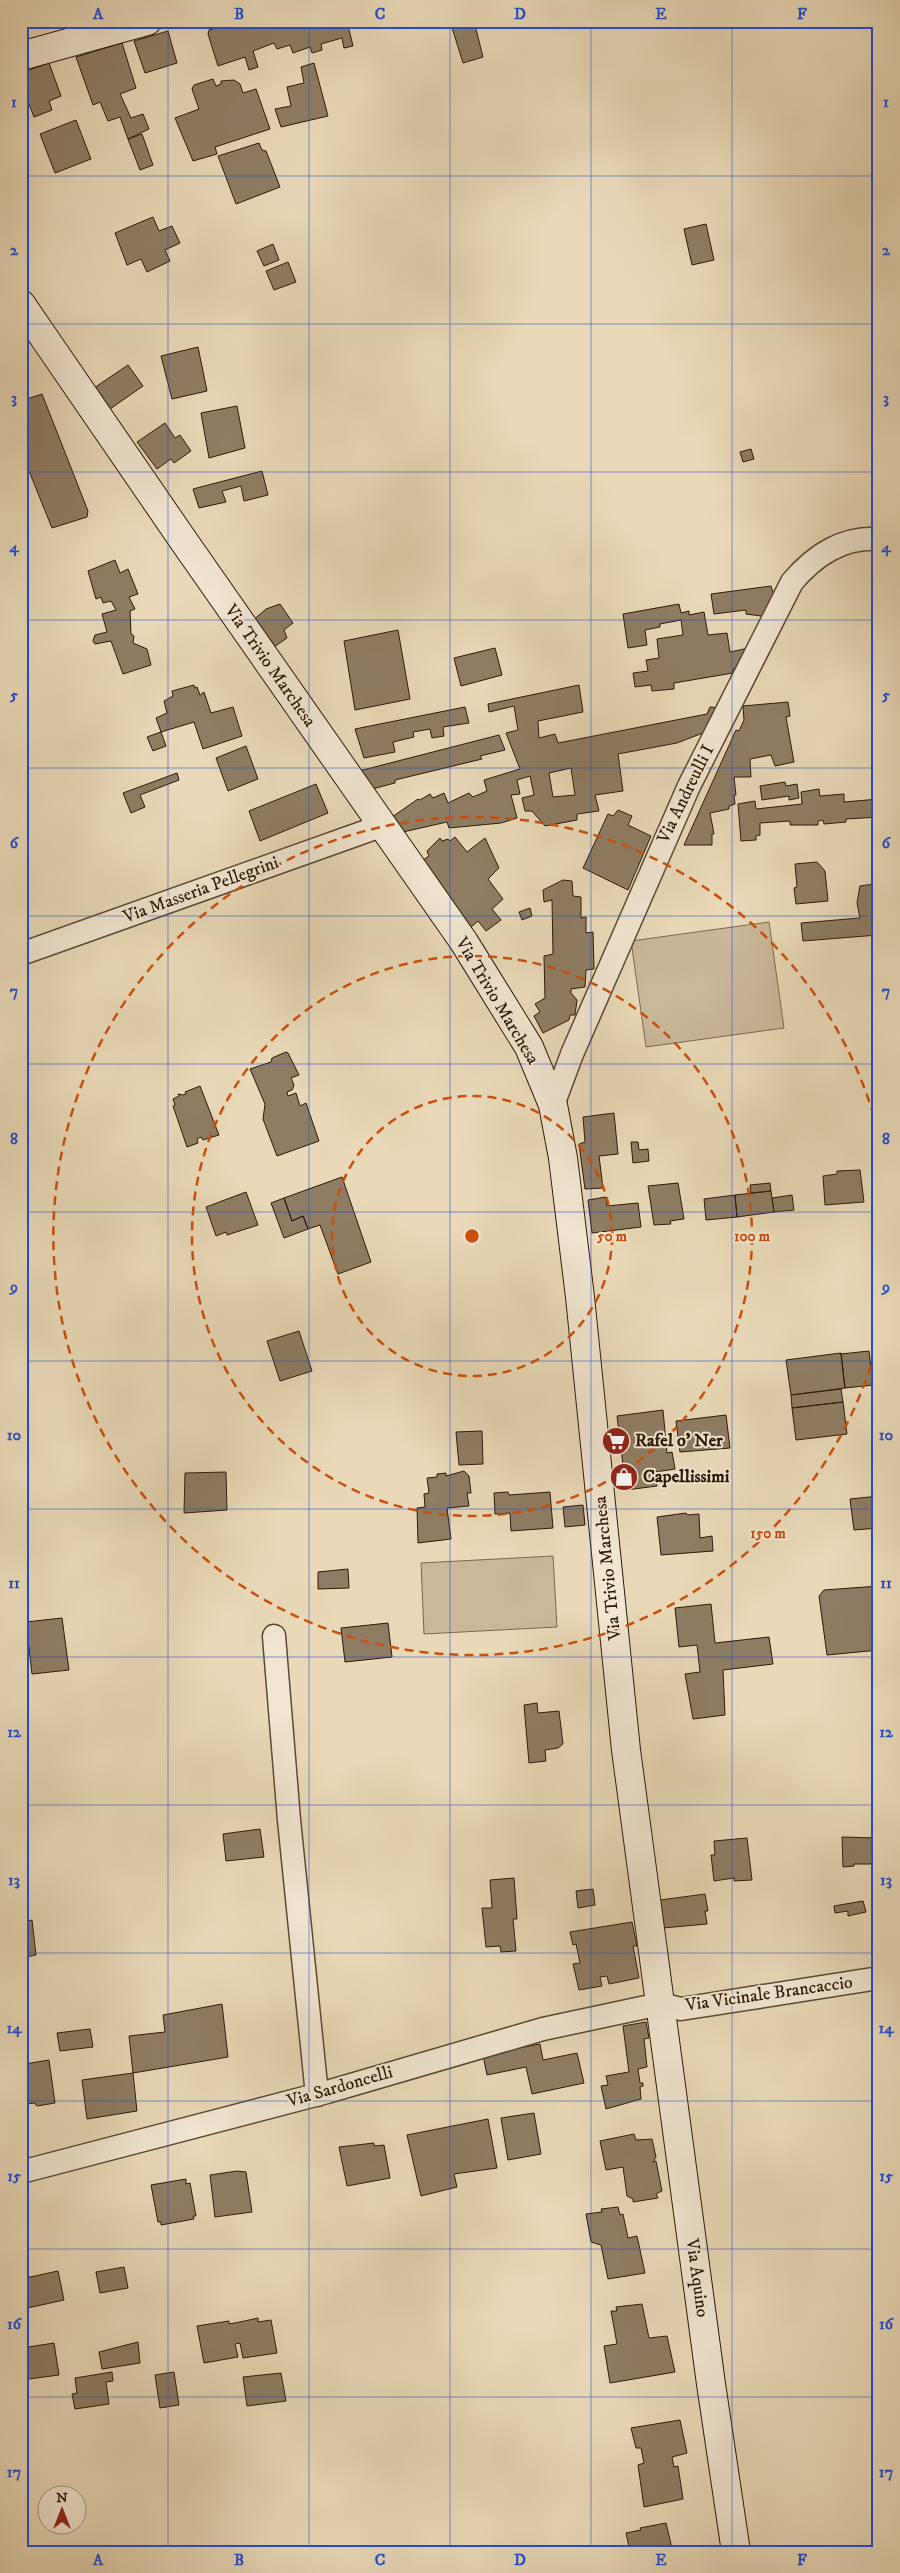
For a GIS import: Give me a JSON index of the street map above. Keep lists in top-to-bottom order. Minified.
{"streets":{"street":["Via Trivio Marchesa","Via Andreulli I","Via Masseria Pellegrini","Via Vicinale Brancaccio","Via Sardoncelli","Via Aquino"]},"crossings":[["Via Trivio Marchesa","Via Andreulli I"],["Via Trivio Marchesa","Via Masseria Pellegrini"],["Via Trivio Marchesa","Via Vicinale Brancaccio"],["Via Trivio Marchesa","Via Sardoncelli"],["Via Trivio Marchesa","Via Aquino"],["Via Vicinale Brancaccio","Via Sardoncelli"],["Via Vicinale Brancaccio","Via Aquino"],["Via Sardoncelli","Via Aquino"]],"places":{"supermarket":["Rafel o' Ner"],"shop":["Capellissimi"]},"north":"top","grid":{"columns":["A","B","C","D","E","F"],"rows":["1","2","3","4","5","6","7","8","9","10","11","12","13","14","15","16","17"]},"rings":["50 m","100 m","150 m"]}
